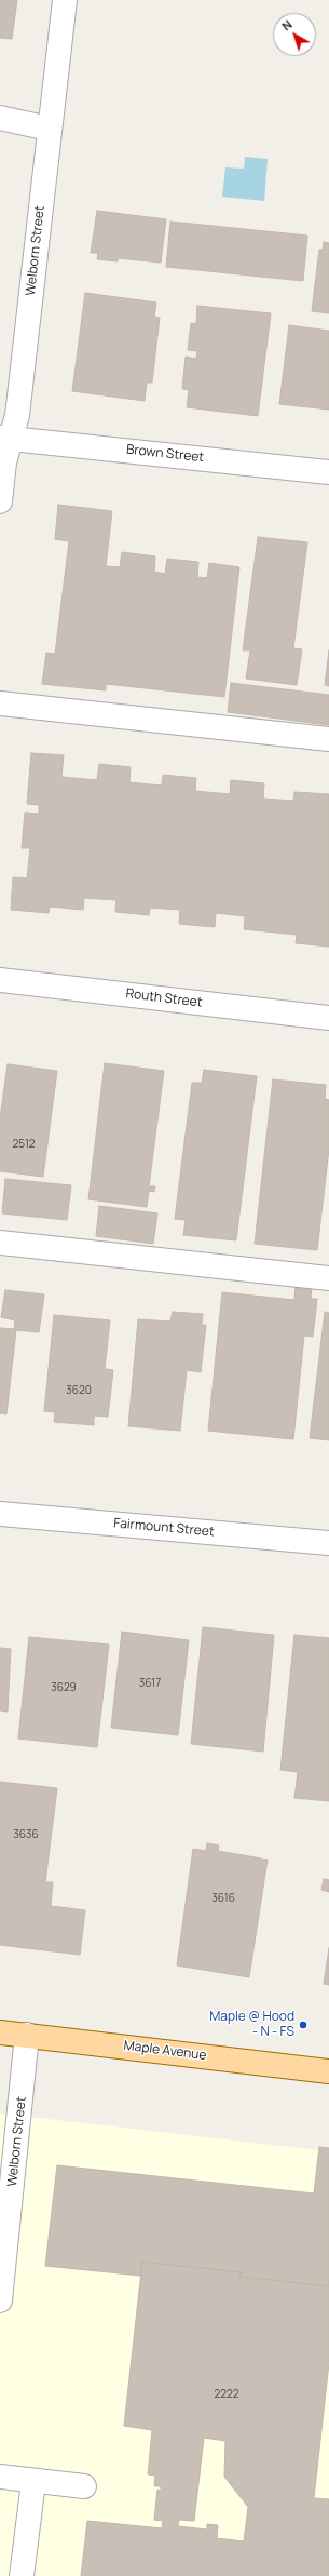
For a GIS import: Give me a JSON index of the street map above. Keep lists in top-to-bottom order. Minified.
{"streets":{"main road":["Maple Avenue"],"street":["Welborn Street","Brown Street","Routh Street","Fairmount Street"]},"crossings":[["Welborn Street","Brown Street"],["Welborn Street","Maple Avenue"]],"places":["Maple @ Hood - N - FS"],"house_numbers":["2512","3620","3617","3629","3636","3616","2222"],"north":"top left"}
